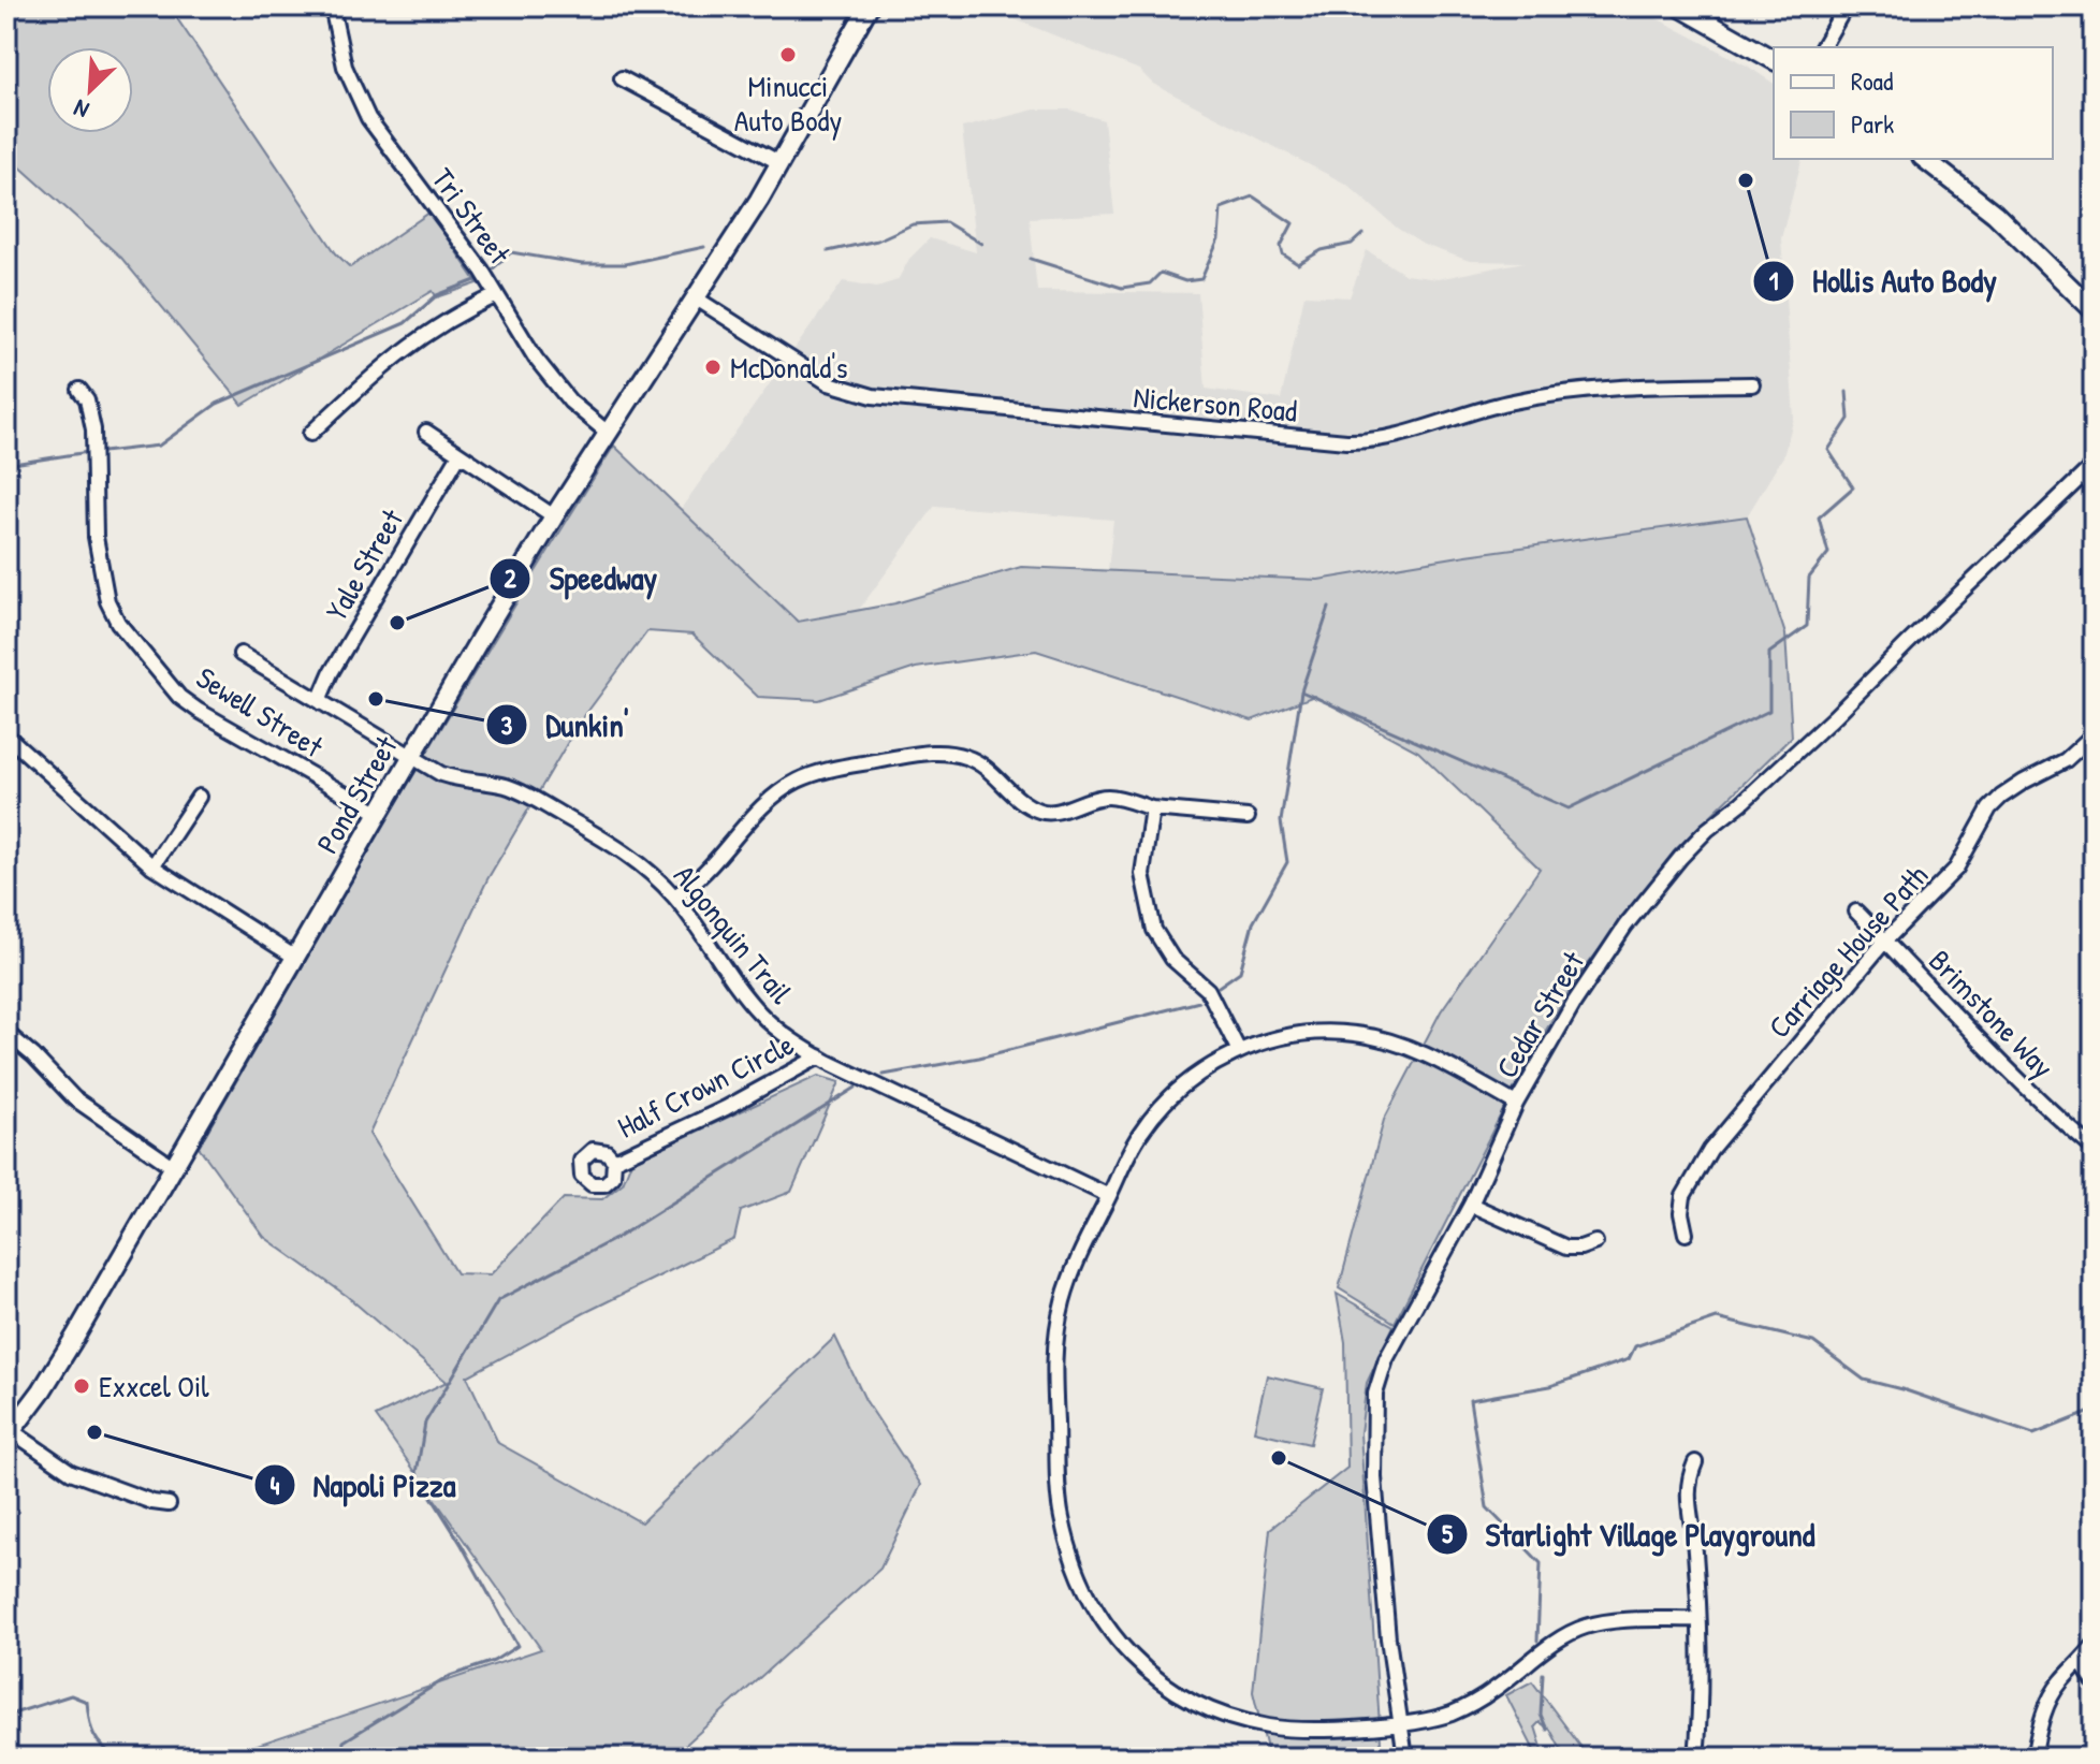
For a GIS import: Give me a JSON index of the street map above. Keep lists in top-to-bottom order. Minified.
{"streets":{"main road":["Pond Street"],"street":["Tri Street","Nickerson Road","Yale Street","Sewell Street","Algonquin Trail","Carriage House Path","Brimstone Way","Cedar Street","Half Crown Circle"]},"crossings":[["Tri Street","Pond Street"],["Nickerson Road","Pond Street"],["Yale Street","Algonquin Trail"],["Sewell Street","Pond Street"],["Pond Street","Algonquin Trail"],["Algonquin Trail","Half Crown Circle"],["Carriage House Path","Brimstone Way"]],"places":["Minucci Auto Body","Hollis Auto Body","McDonald's","Speedway","Dunkin'","Exxcel Oil","Napoli Pizza","Starlight Village Playground"],"legend":["Road","Park"],"north":"bottom left"}
